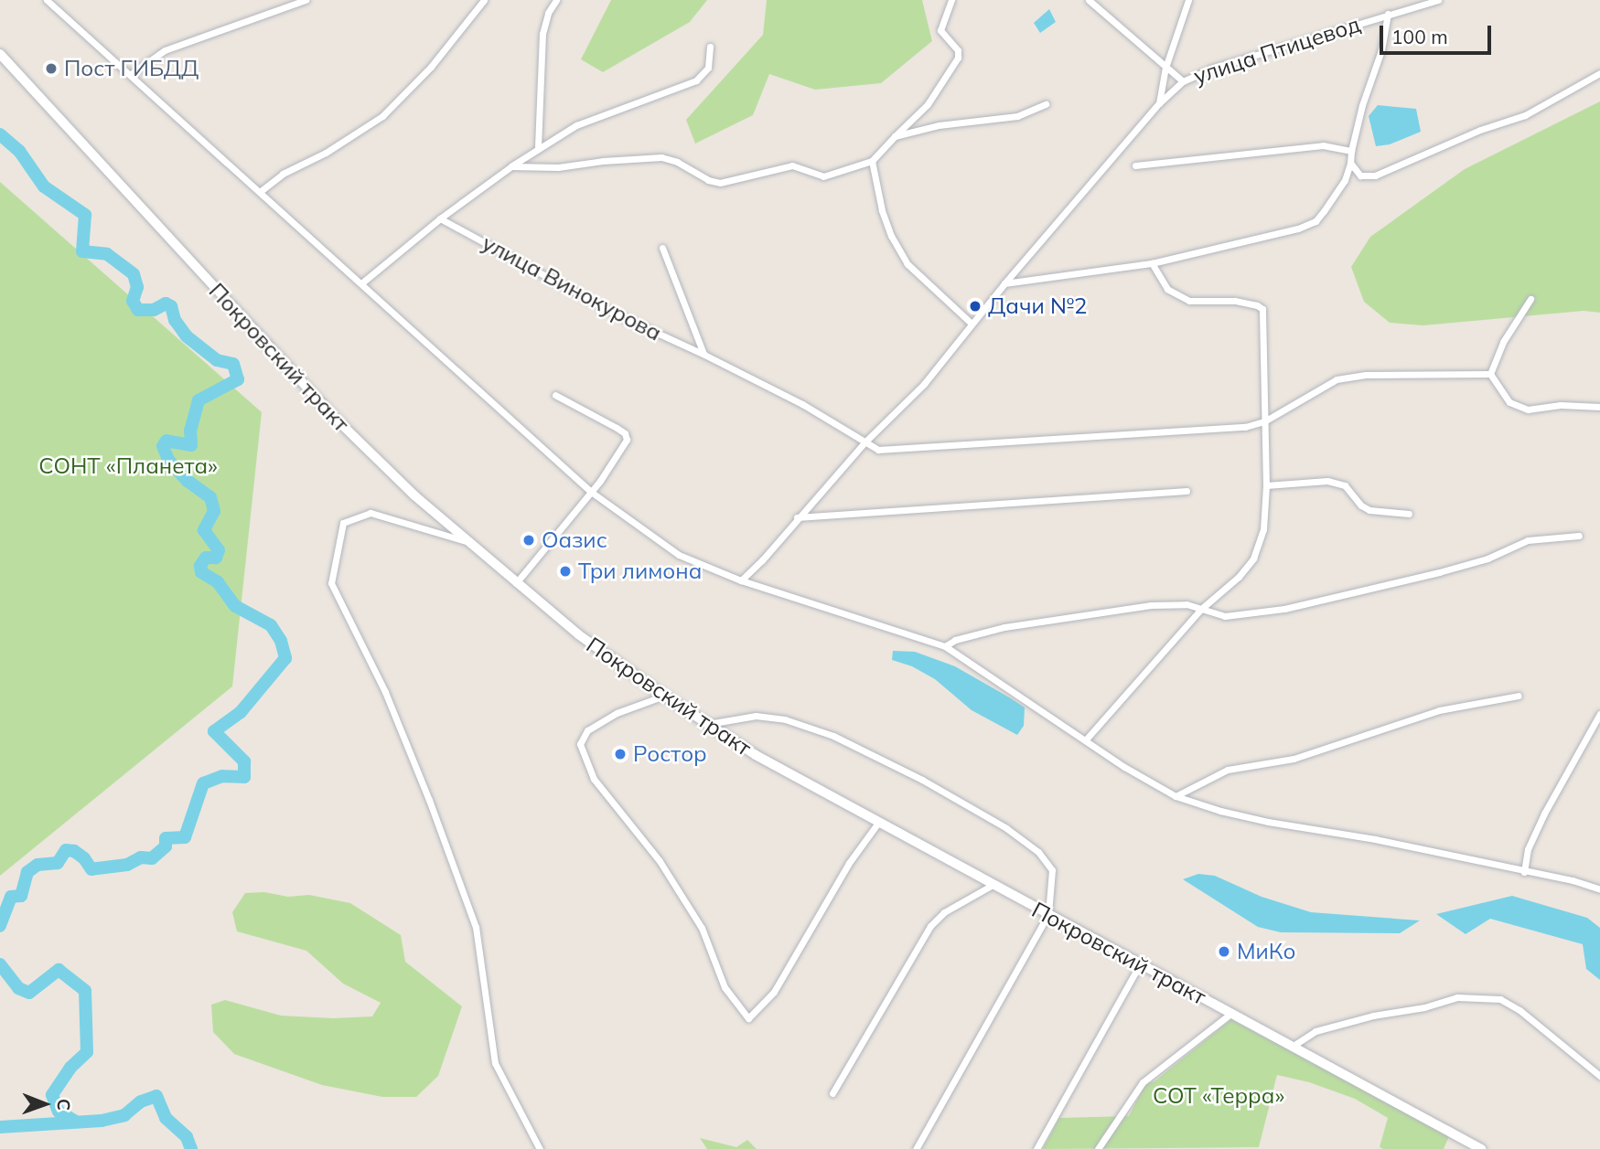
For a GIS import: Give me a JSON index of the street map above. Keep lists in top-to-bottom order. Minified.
{"streets":{"main road":["Покровский тракт"],"street":["улица Птицевод","улица Винокурова"]},"crossings":[["улица Птицевод","улица Винокурова"]],"parks":["СОНТ «Планета»","СОТ «Терра»"],"places":["Пост ГИБДД","Дачи №2","Оазис","Три лимона","Ростор","МиКо"],"scale_bar":"100 m","north":"right"}
